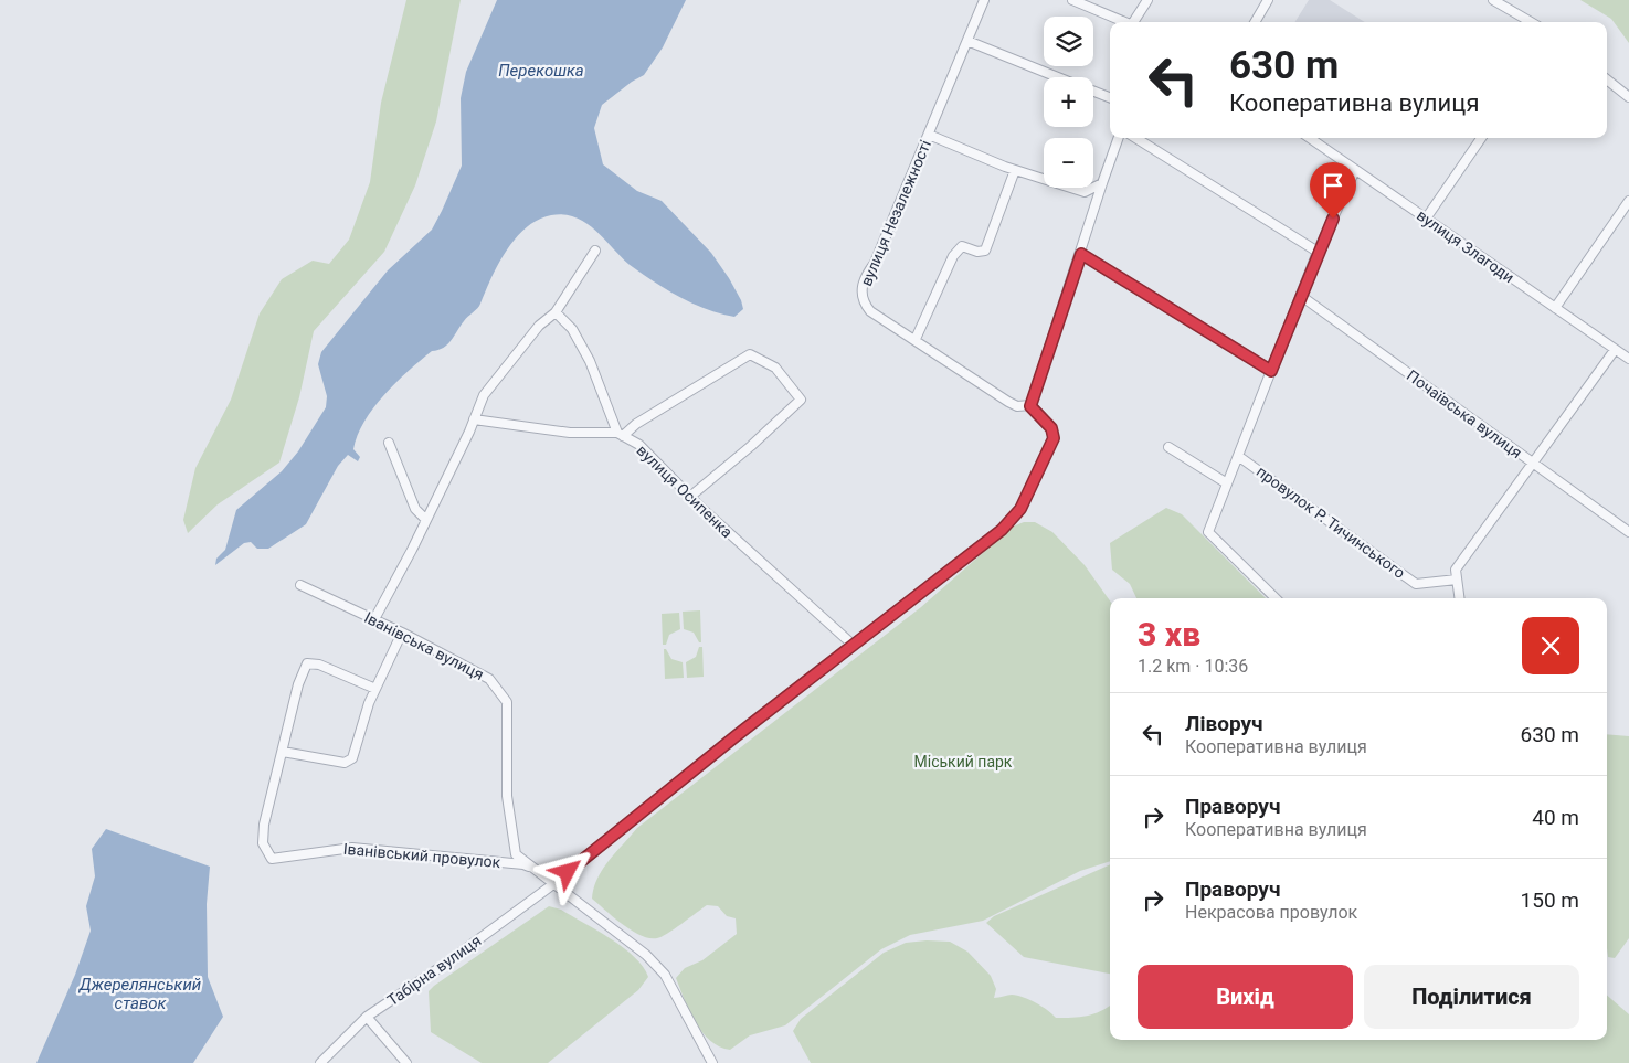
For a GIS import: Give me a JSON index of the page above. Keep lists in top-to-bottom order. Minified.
{"streets":{"street":["вулиця Незалежності","вулиця Злагоди","Почаївська вулиця","вулиця Осипенка","провулок Р. Тичинського","Іванівська вулиця","Іванівський провулок","Табірна вулиця"]},"crossings":[["вулиця Незалежності","Табірна вулиця"],["вулиця Осипенка","Табірна вулиця"],["Іванівська вулиця","Іванівський провулок"],["Іванівська вулиця","Табірна вулиця"]],"water":["Перекошка","Джерелянський ставок"],"parks":["Міський парк"],"page":{"map_buttons":["+","−"],"turn":["630 m","Кооперативна вулиця"],"heading":["3 хв","1.2 km · 10:36"],"list":[{"name":"Ліворуч","note":"Кооперативна вулиця","value":"630 m"},{"name":"Праворуч","note":"Кооперативна вулиця","value":"40 m"},{"name":"Праворуч","note":"Некрасова провулок","value":"150 m"}],"buttons":["Вихід","Поділитися"]}}
